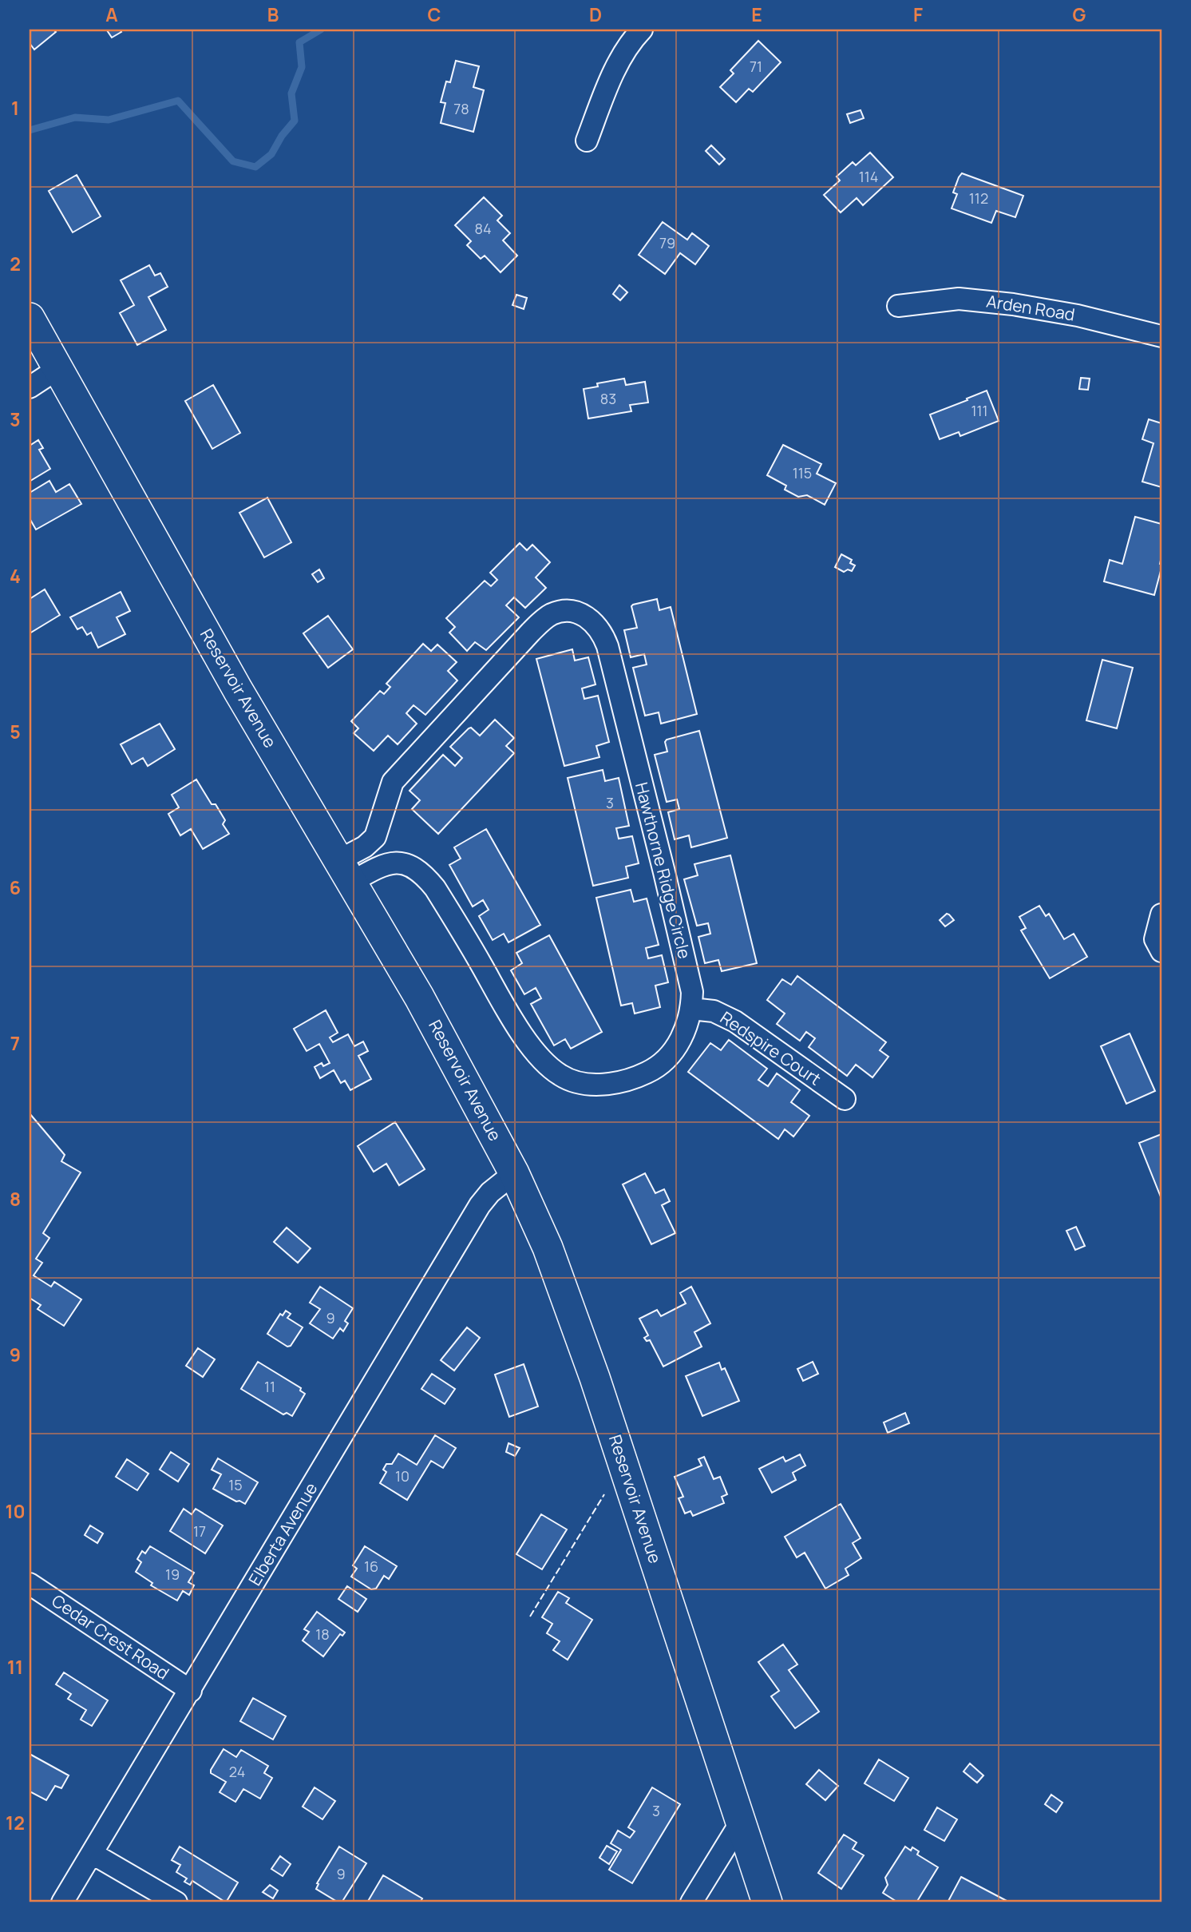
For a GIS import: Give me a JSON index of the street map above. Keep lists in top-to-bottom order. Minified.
{"streets":{"main road":["Reservoir Avenue"],"street":["Arden Road","Hawthorne Ridge Circle","Redspire Court","Elberta Avenue","Cedar Crest Road"]},"crossings":[["Reservoir Avenue","Hawthorne Ridge Circle"],["Reservoir Avenue","Elberta Avenue"],["Hawthorne Ridge Circle","Redspire Court"],["Elberta Avenue","Cedar Crest Road"]],"house_numbers":["71","78","114","112","84","79","83","111","115","3","9","11","10","15","17","16","19","18","24","3","9"],"grid":{"columns":["A","B","C","D","E","F","G"],"rows":["1","2","3","4","5","6","7","8","9","10","11","12"]}}
